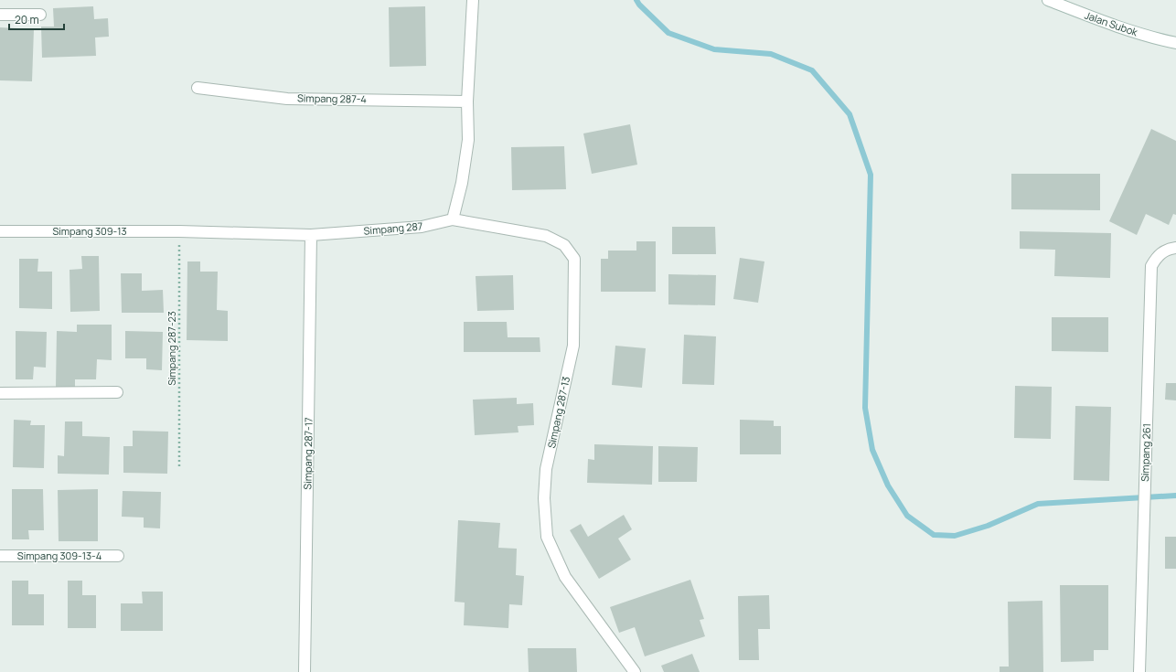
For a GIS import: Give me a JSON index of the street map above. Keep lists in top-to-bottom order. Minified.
{"streets":{"street":["Jalan Subok","Simpang 287-4","Simpang 287","Simpang 309-13","Simpang 287-13","Simpang 261","Simpang 287-17","Simpang 309-13-4"],"path":["Simpang 287-23"]},"crossings":[["Simpang 287","Simpang 309-13"],["Simpang 287","Simpang 287-23"],["Simpang 287","Simpang 287-13"],["Simpang 287","Simpang 287-17"],["Simpang 309-13","Simpang 287-23"]],"scale_bar":"20 m"}
